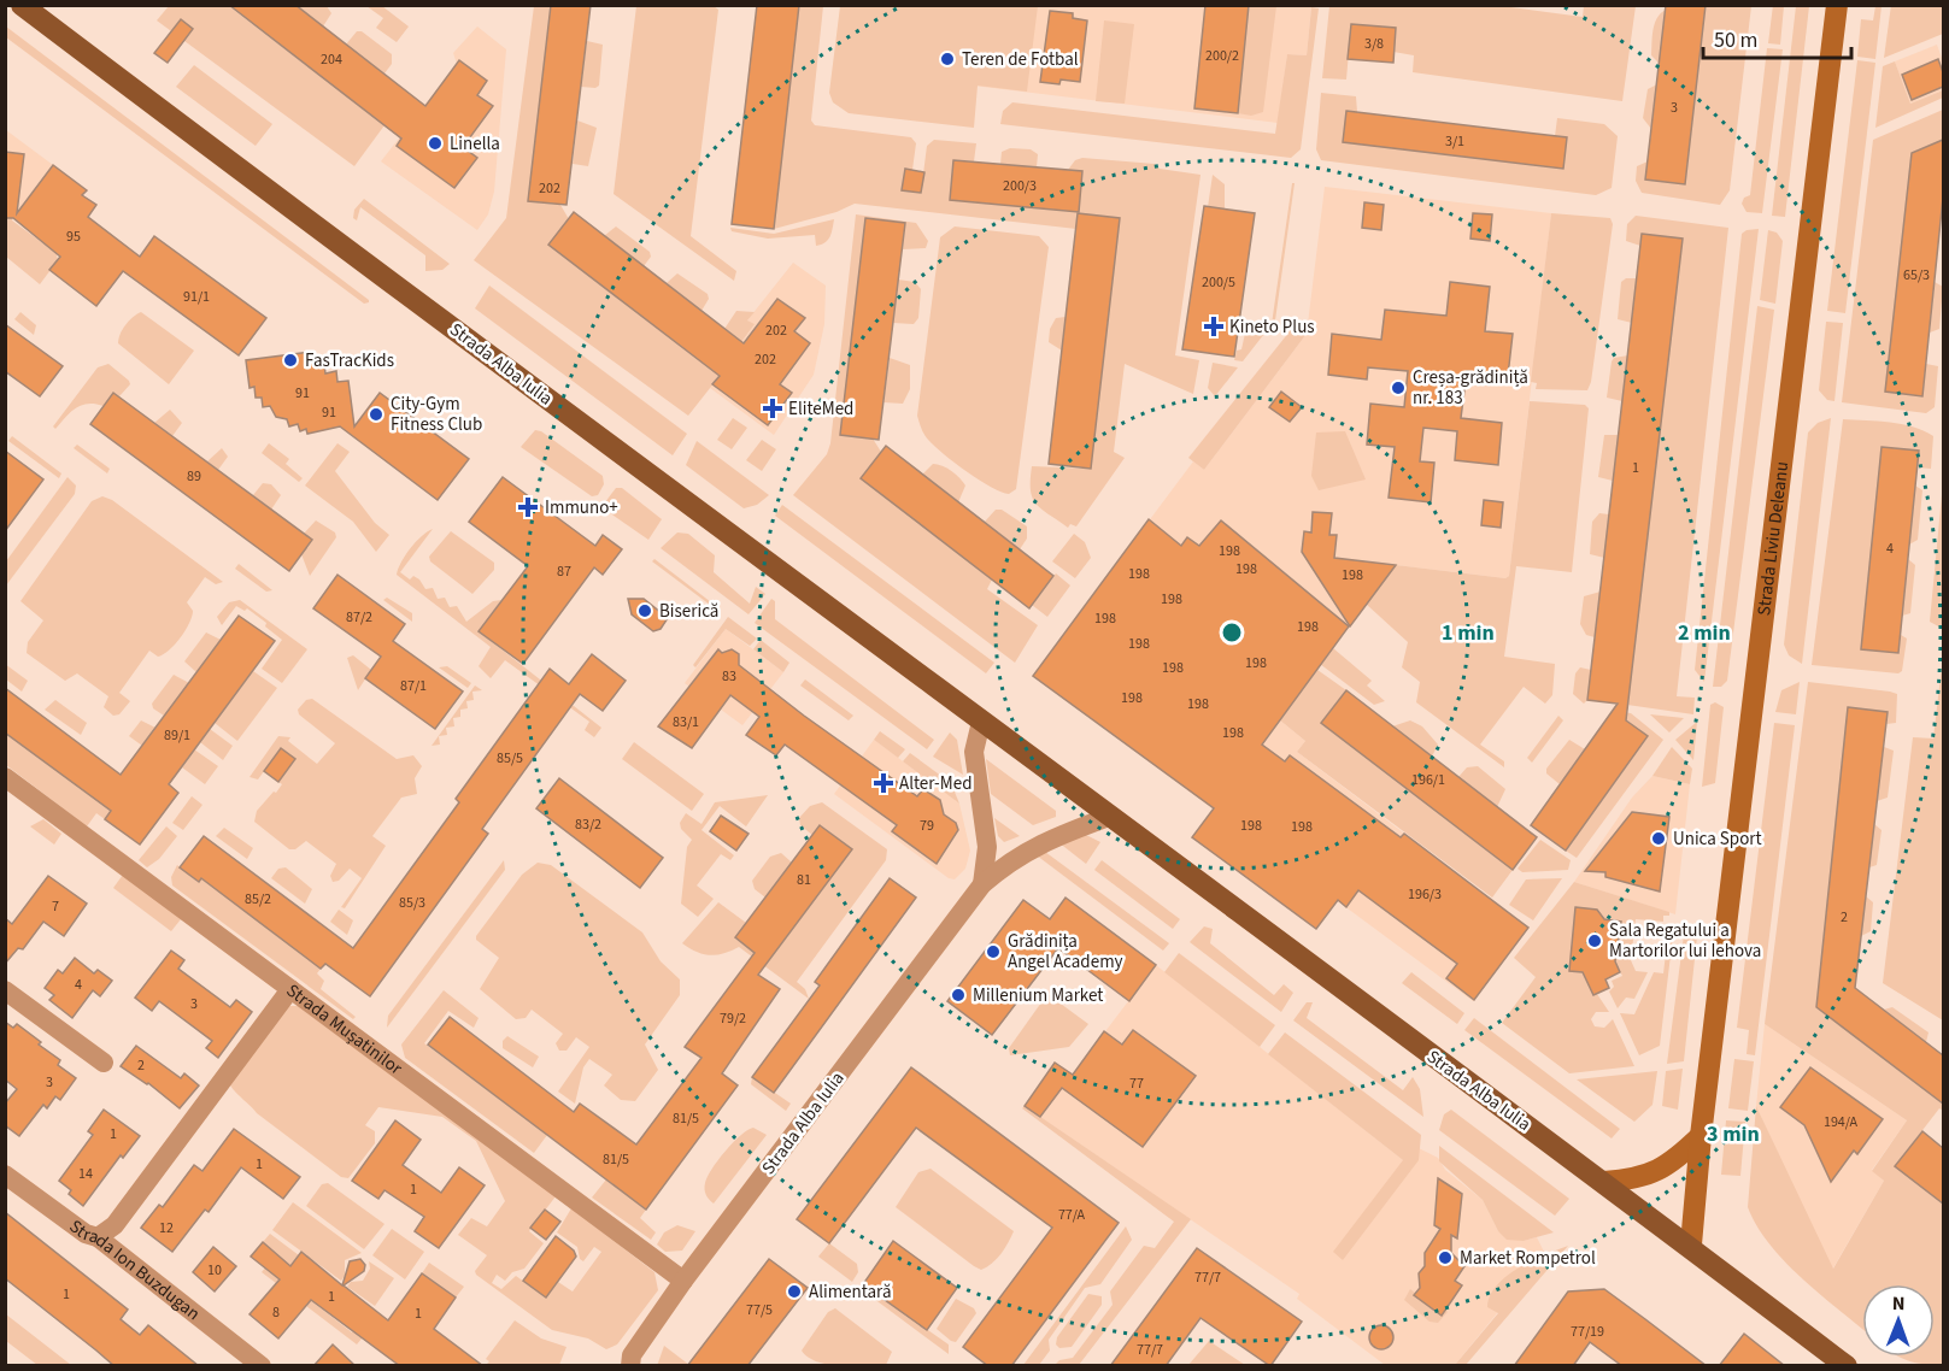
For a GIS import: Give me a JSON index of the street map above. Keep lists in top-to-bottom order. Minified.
{"streets":{"main road":["Strada Alba Iulia","Strada Liviu Deleanu"],"street":["Strada Mușatinilor","Strada Ion Buzdugan"]},"crossings":[["Strada Alba Iulia","Strada Liviu Deleanu"],["Strada Alba Iulia","Strada Mușatinilor"]],"places":{"other":["Teren de Fotbal","Linella","FasTracKids","Creșa-grădiniță nr. 183","City-Gym Fitness Club","Biserică","Unica Sport","Sala Regatului a Martorilor lui Iehova","Grădinița Angel Academy","Millenium Market","Market Rompetrol","Alimentară"],"health":["Kineto Plus","EliteMed","Immuno+","Alter-Med"]},"house_numbers":["3/8","200/2","204","3","3/1","200/3","202","95","65/3","200/5","91/1","202","202","91","91","1","89","4","198","198","87","198","198","198","87/2","198","198","198","198","198","83","87/1","198","198","83/1","198","89/1","85/5","196/1","83/2","79","198","198","81","196/3","85/2","85/3","7","2","4","3","79/2","2","3","77","81/5","194/A","1","81/5","1","14","1","77/A","12","10","77/7","1","1","77/5","8","1","77/19","77/7"],"scale_bar":"50 m","north":"top","rings":["1 min","2 min","3 min"]}
